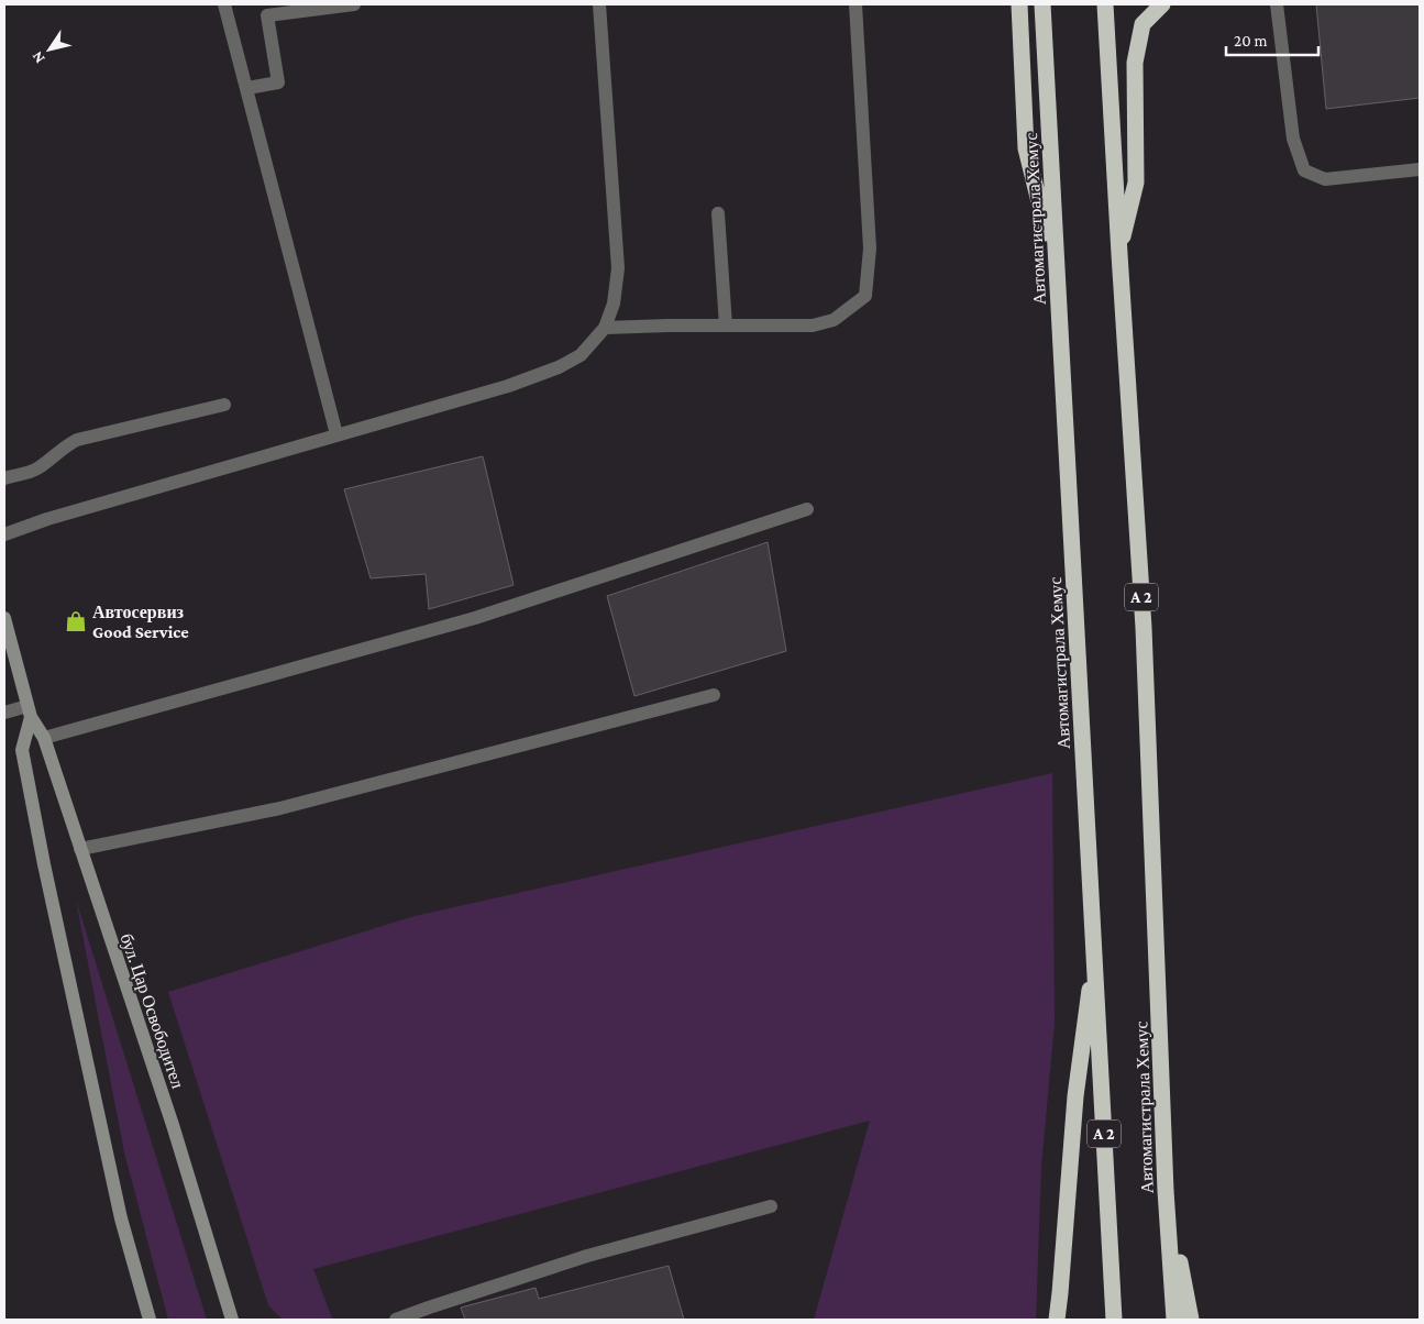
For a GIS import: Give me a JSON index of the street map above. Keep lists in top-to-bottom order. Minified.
{"streets":{"highway":["Автомагистрала Хемус","A 2"],"main road":["бул. Цар Освободител"]},"places":{"shop":["Автосервиз Good Service"]},"scale_bar":"20 m","north":"bottom left"}
